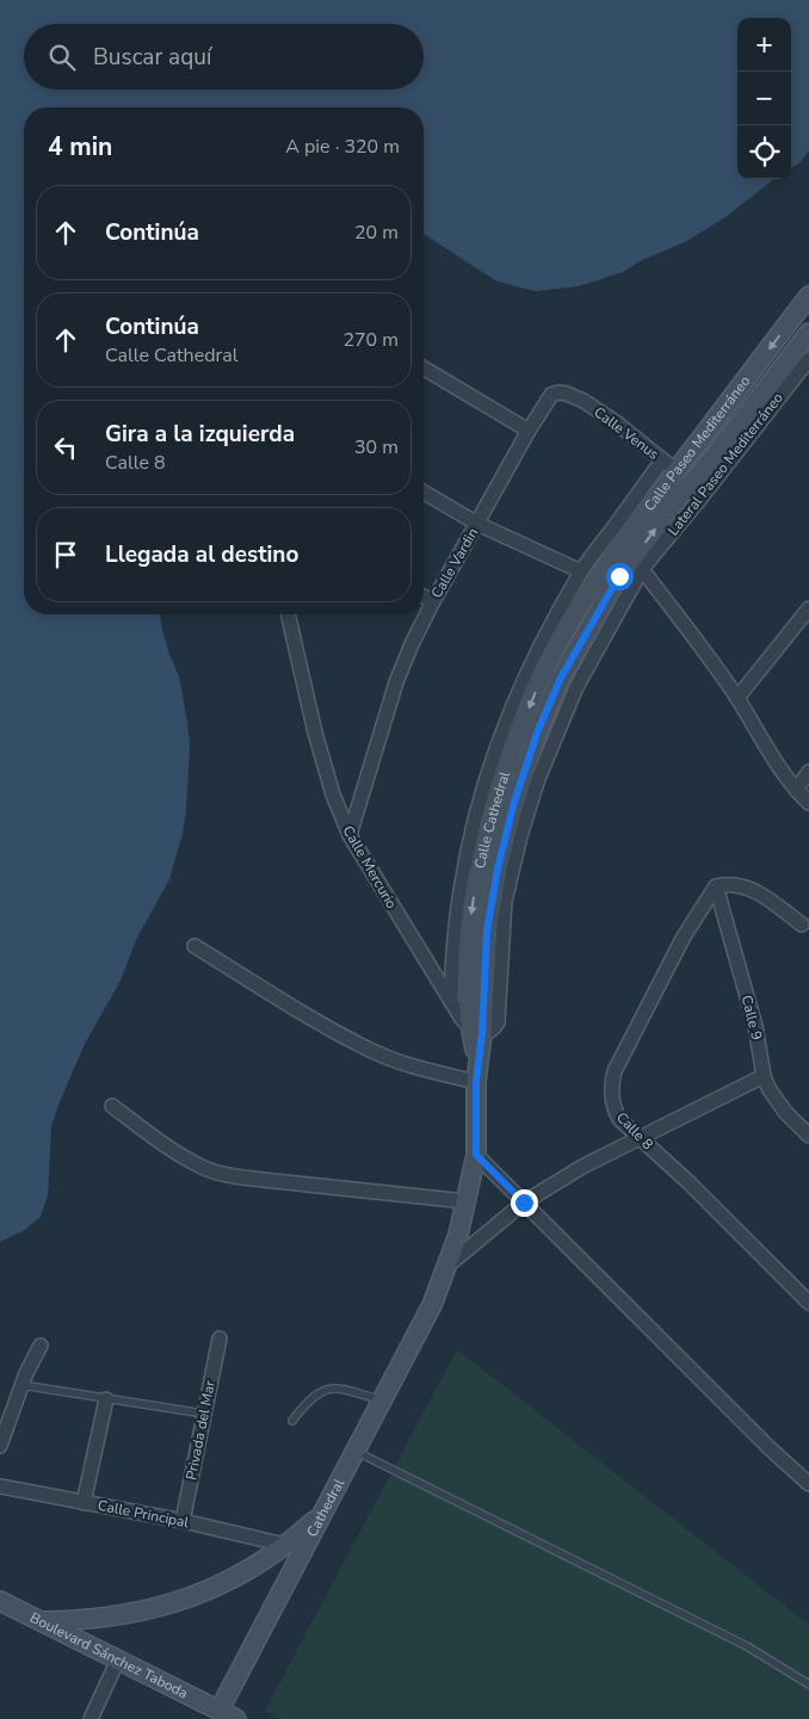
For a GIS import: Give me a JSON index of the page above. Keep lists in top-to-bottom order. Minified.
{"streets":{"street":["Calle Venus","Calle Paseo Mediterráneo","Lateral Paseo Mediterráneo","Calle Vardin","Calle Cathedral","Calle Mercurio","Calle 9","Calle 8","Privada del Mar","Cathedral","Calle Principal","Boulevard Sánchez Taboda"]},"crossings":[["Calle Venus","Calle Paseo Mediterráneo"],["Calle Venus","Calle Vardin"],["Calle Paseo Mediterráneo","Lateral Paseo Mediterráneo"],["Calle Paseo Mediterráneo","Calle Cathedral"],["Lateral Paseo Mediterráneo","Calle Cathedral"],["Lateral Paseo Mediterráneo","Calle Mercurio"],["Calle Vardin","Calle Mercurio"],["Calle Cathedral","Calle Mercurio"],["Calle Cathedral","Cathedral"],["Calle 9","Calle 8"],["Privada del Mar","Calle Principal"],["Cathedral","Boulevard Sánchez Taboda"]],"page":{"map_buttons":["+","−"],"search":"Buscar aquí","heading":["4 min","A pie · 320 m"],"list":[["Continúa","20 m"],["Continúa","Calle Cathedral","270 m"],["Gira a la izquierda","Calle 8","30 m"],"Llegada al destino"]}}
